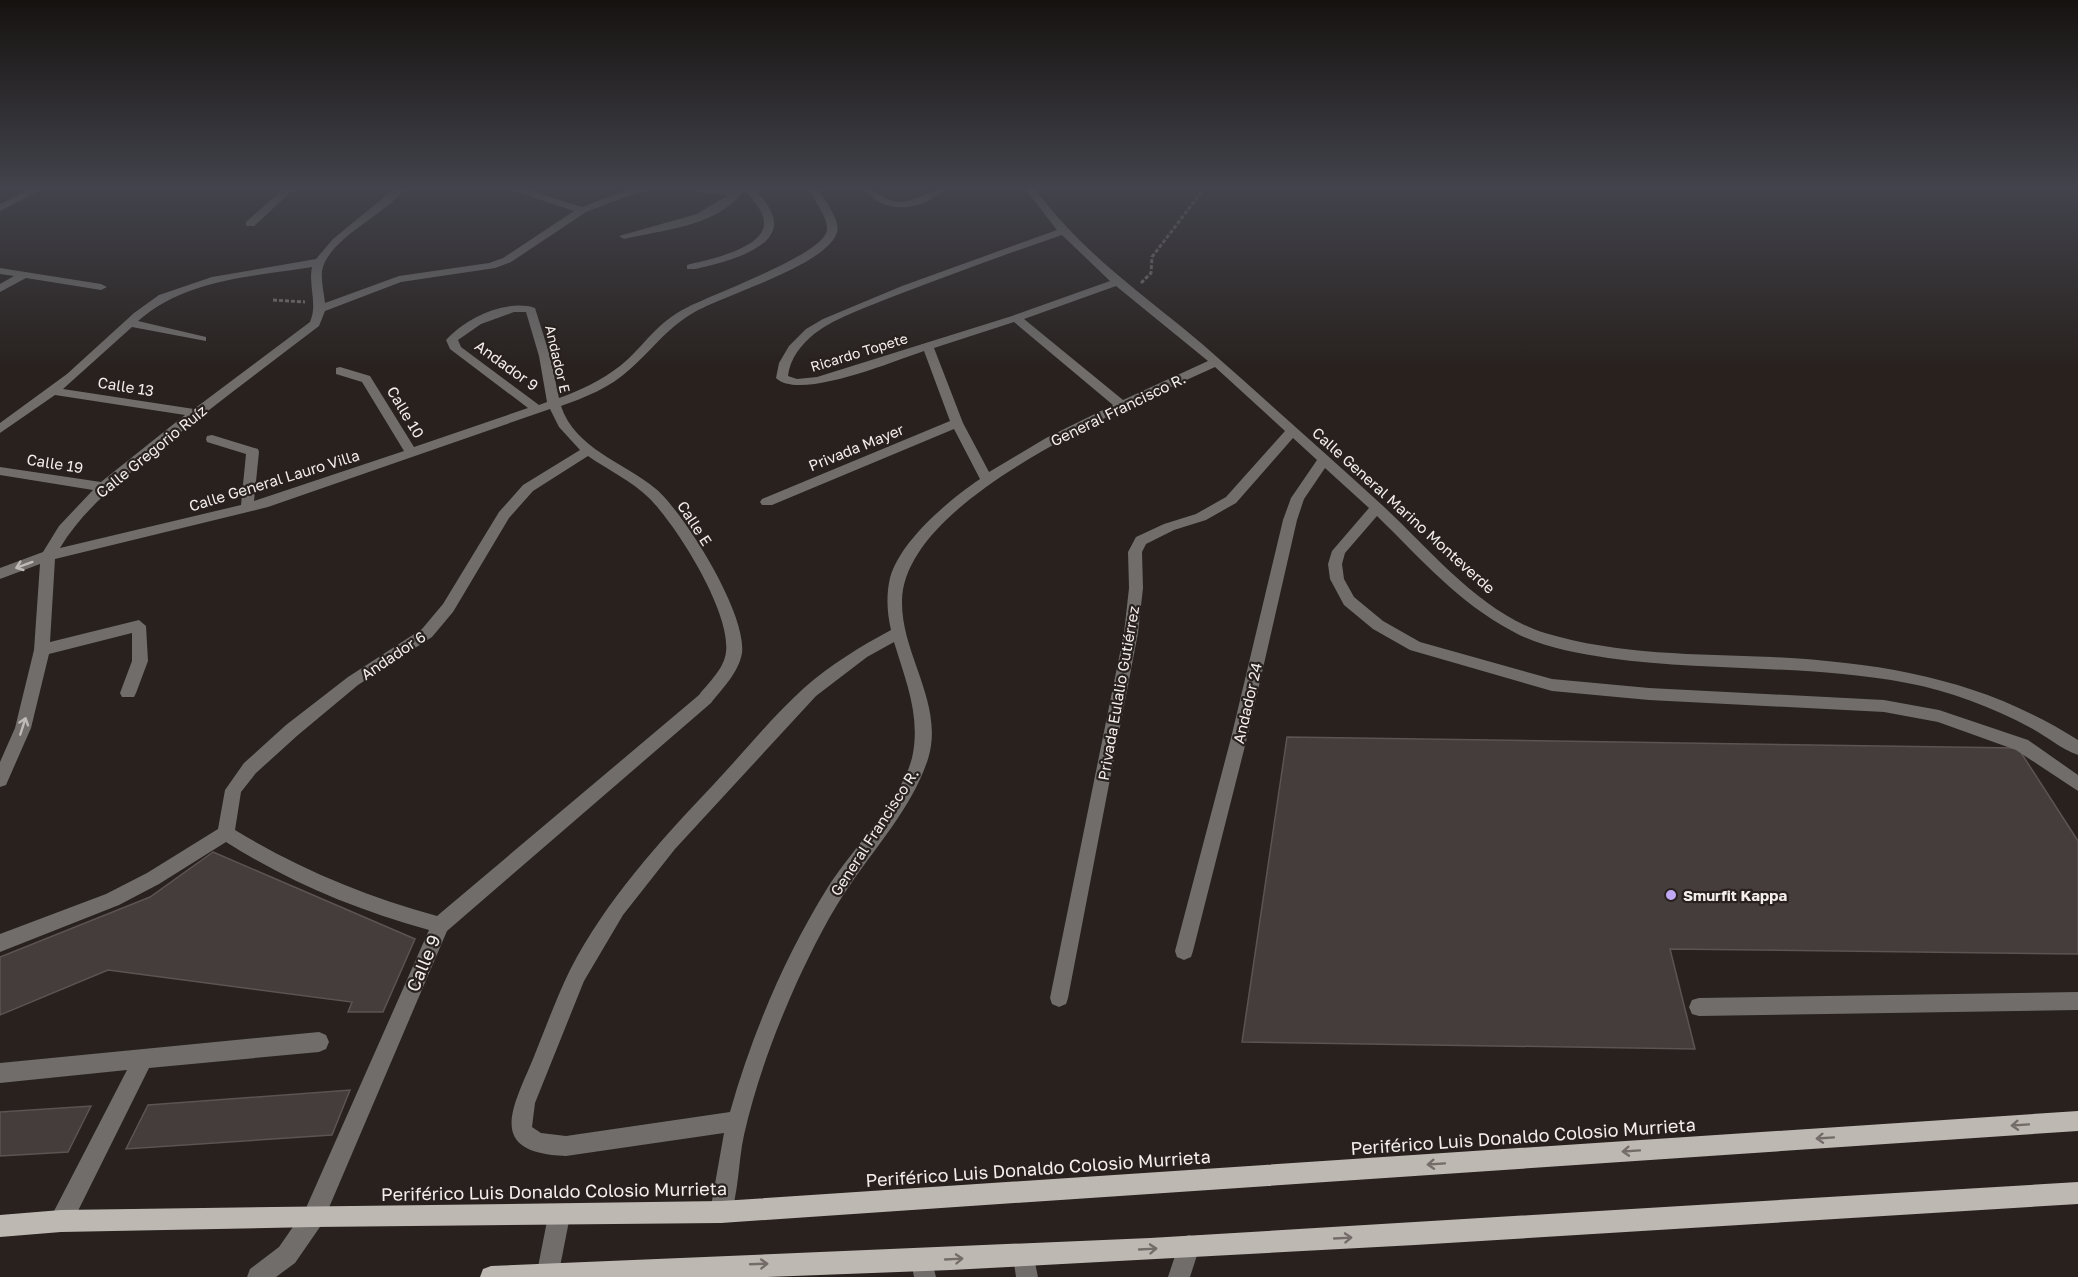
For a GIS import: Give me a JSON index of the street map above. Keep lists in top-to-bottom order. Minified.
{"streets":{"main road":["Periférico Luis Donaldo Colosio Murrieta"],"street":["Ricardo Topete","Andador E","Andador 9","Calle 13","General Francisco R.","Calle 10","Privada Mayer","Calle Gregorio Ruíz","Calle 19","Calle General Lauro Villa","Calle General Marino Monteverde","Calle E","Andador 6","Privada Eulalio Gutiérrez","Andador 24","Calle 9"]},"crossings":[["Ricardo Topete","Calle General Marino Monteverde"],["Andador E","Andador 9"],["Andador E","Calle General Lauro Villa"],["Andador E","Calle E"],["Andador 9","Calle General Lauro Villa"],["Calle 13","Calle Gregorio Ruíz"],["General Francisco R.","Calle General Marino Monteverde"],["General Francisco R.","Periférico Luis Donaldo Colosio Murrieta"],["Calle 10","Calle General Lauro Villa"],["Calle Gregorio Ruíz","Calle 19"],["Calle Gregorio Ruíz","Calle General Lauro Villa"],["Calle General Lauro Villa","Calle E"],["Calle General Marino Monteverde","Privada Eulalio Gutiérrez"],["Calle General Marino Monteverde","Andador 24"],["Calle E","Andador 6"],["Calle E","Calle 9"],["Calle 9","Periférico Luis Donaldo Colosio Murrieta"]],"places":["Smurfit Kappa"]}
